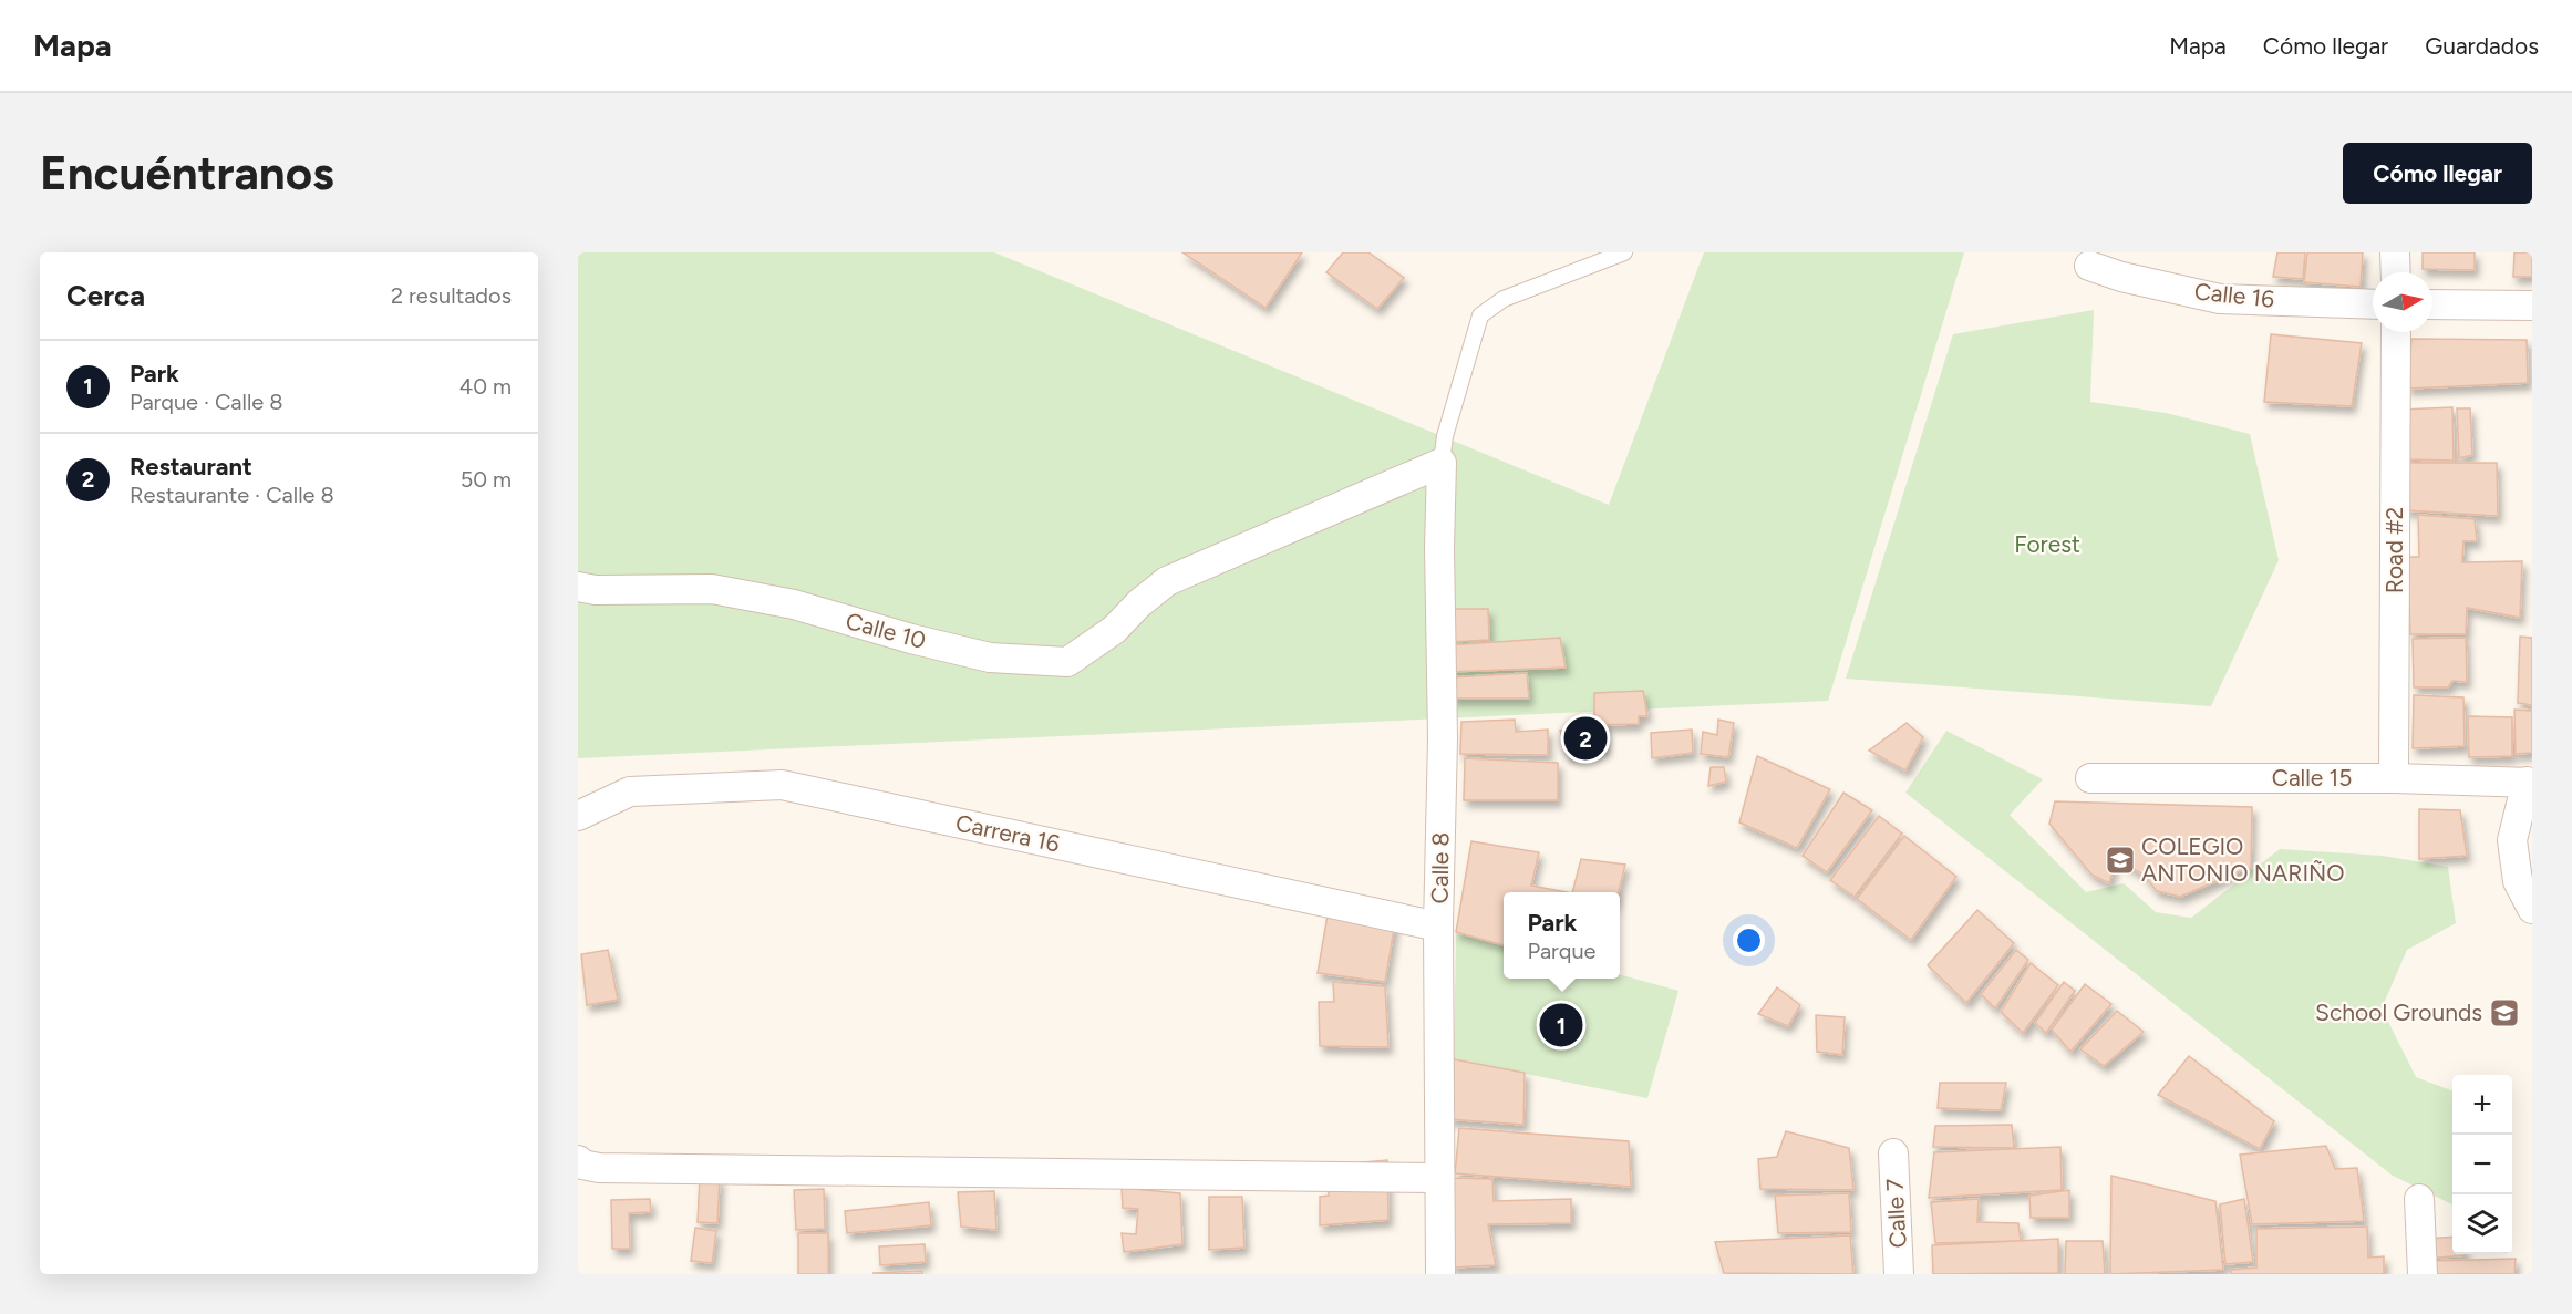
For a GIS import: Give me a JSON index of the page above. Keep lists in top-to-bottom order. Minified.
{"streets":{"street":["Calle 16","Road #2","Calle 10","Calle 15","Carrera 16","Calle 8","Calle 7"]},"crossings":[["Road #2","Calle 15"],["Calle 10","Calle 8"],["Carrera 16","Calle 8"]],"parks":["Forest"],"places":{"school or university":["COLEGIO ANTONIO NARIÑO","School Grounds"]},"north":"right","page":{"header":"Mapa","nav":["Mapa","Cómo llegar","Guardados"],"buttons":"Cómo llegar","title":"Encuéntranos","heading":["Cerca","2 resultados"],"list":[{"mark":"1","name":"Park","note":"Parque · Calle 8","value":"40 m"},{"mark":"2","name":"Restaurant","note":"Restaurante · Calle 8","value":"50 m"}],"pins":["2","1"],"popup":["Park","Parque"],"map_buttons":["+","−"]}}
